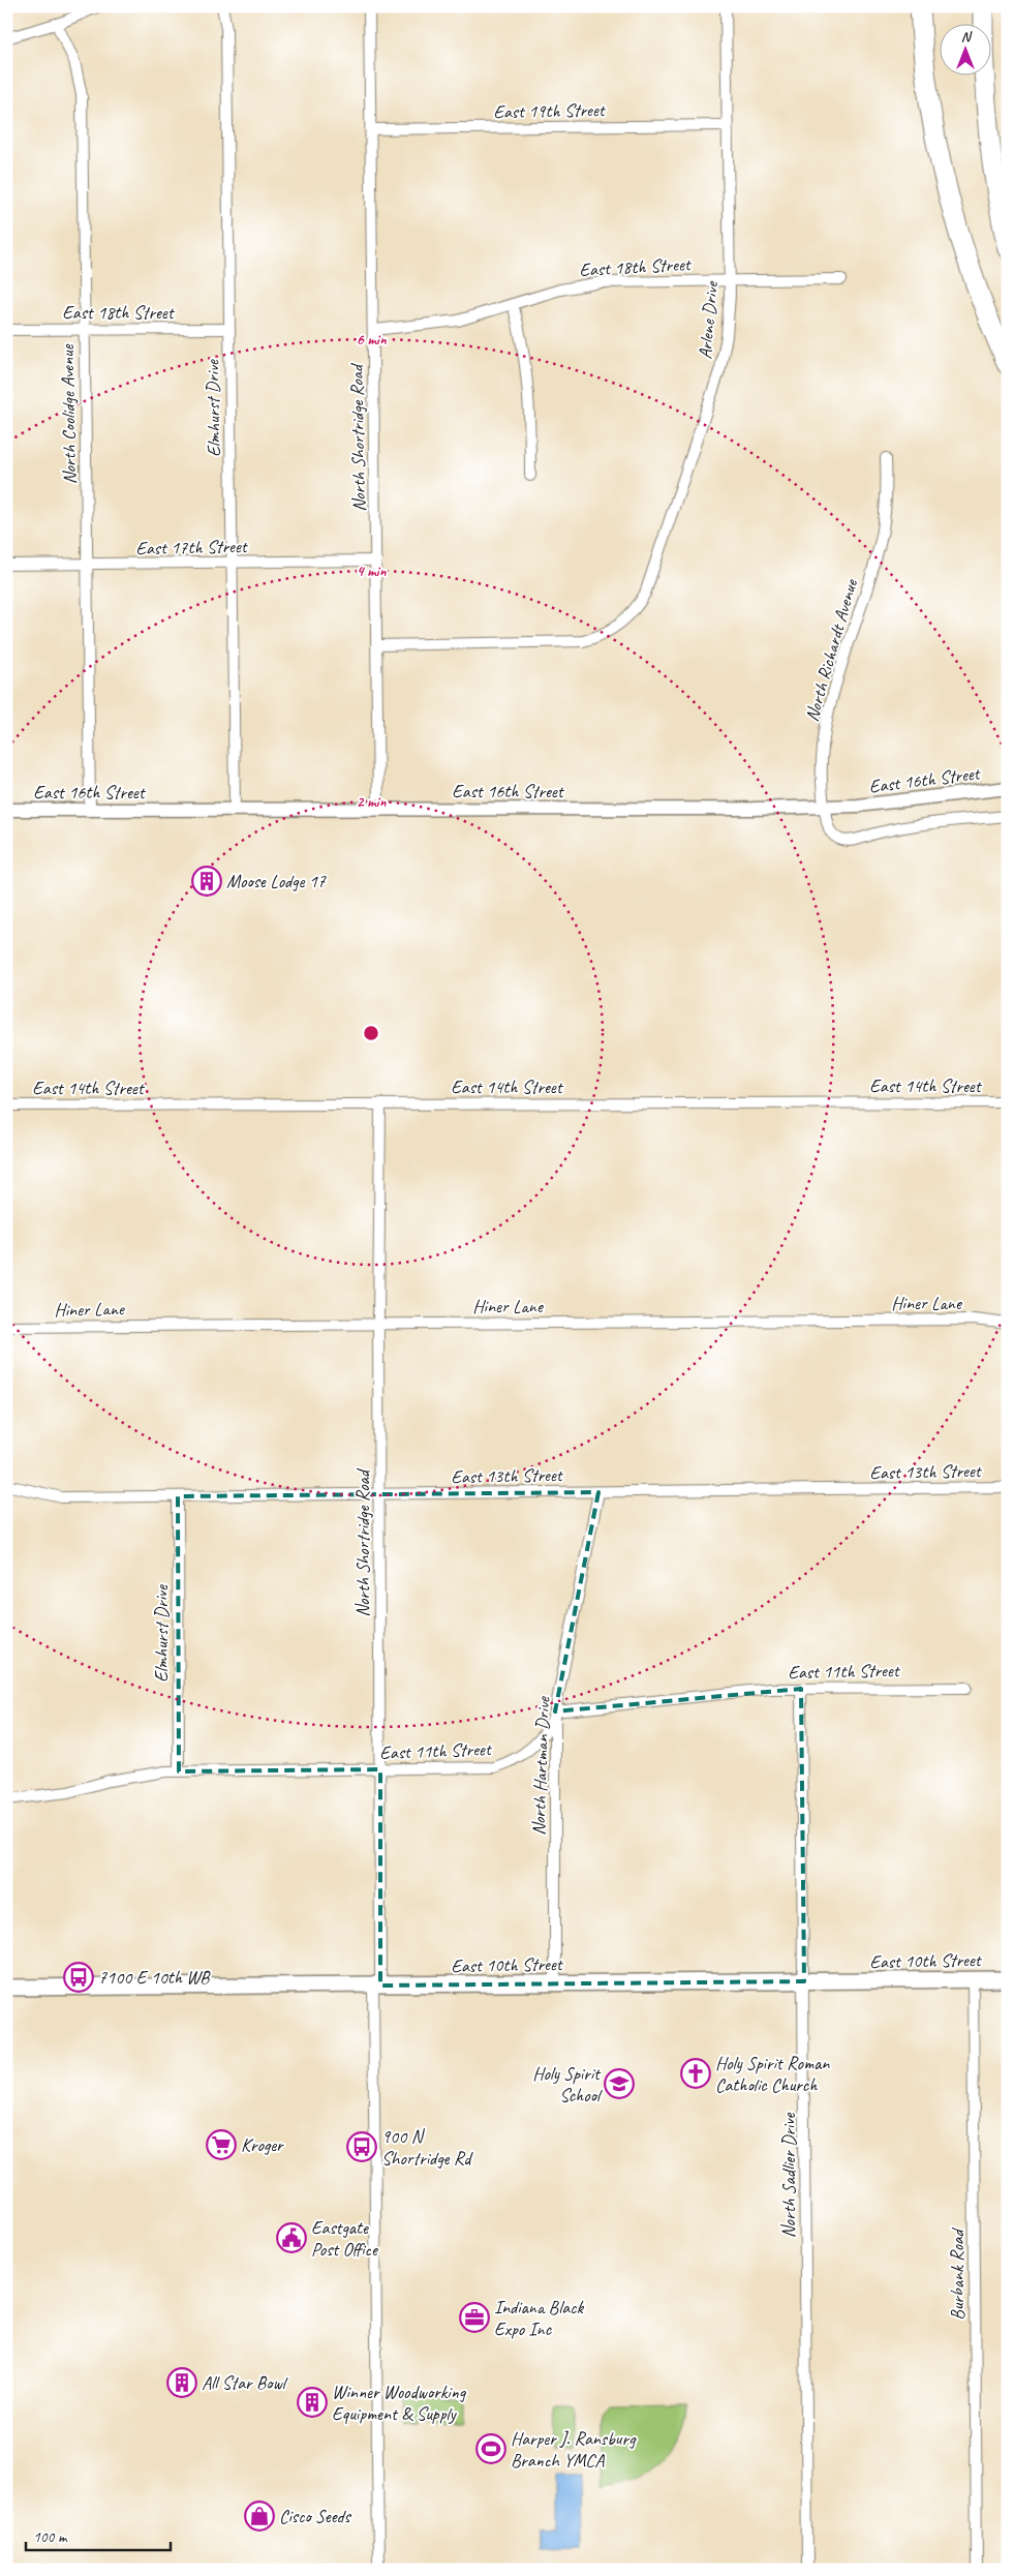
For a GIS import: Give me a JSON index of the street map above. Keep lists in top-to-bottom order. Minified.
{"streets":{"main road":["East 10th Street"],"street":["East 19th Street","East 18th Street","Arlene Drive","Elmhurst Drive","North Coolidge Avenue","North Shortridge Road","East 17th Street","North Richardt Avenue","East 16th Street","East 14th Street","Hiner Lane","East 13th Street","East 11th Street","North Hartman Drive","North Sadlier Drive","Burbank Road"]},"crossings":[["East 19th Street","Arlene Drive"],["East 19th Street","North Shortridge Road"],["East 18th Street","Arlene Drive"],["East 18th Street","Elmhurst Drive"],["East 18th Street","North Coolidge Avenue"],["East 18th Street","North Shortridge Road"],["Arlene Drive","North Shortridge Road"],["Elmhurst Drive","East 17th Street"],["Elmhurst Drive","East 16th Street"],["Elmhurst Drive","East 13th Street"],["Elmhurst Drive","East 11th Street"],["North Coolidge Avenue","East 17th Street"],["North Coolidge Avenue","East 16th Street"],["North Shortridge Road","East 17th Street"],["North Shortridge Road","East 16th Street"],["North Shortridge Road","East 14th Street"],["North Shortridge Road","Hiner Lane"],["North Shortridge Road","East 13th Street"],["North Shortridge Road","East 11th Street"],["North Shortridge Road","East 10th Street"],["North Richardt Avenue","East 16th Street"],["East 13th Street","North Hartman Drive"],["East 11th Street","North Hartman Drive"],["East 11th Street","North Sadlier Drive"],["North Hartman Drive","East 10th Street"],["East 10th Street","North Sadlier Drive"],["East 10th Street","Burbank Road"]],"places":{"building":["Moose Lodge 17","All Star Bowl","Winner Woodworking Equipment & Supply"],"bus stop":["7100 E 10th WB","900 N Shortridge Rd"],"church":["Holy Spirit Roman Catholic Church"],"school or university":["Holy Spirit School"],"supermarket":["Kroger"],"public building":["Eastgate Post Office"],"office":["Indiana Black Expo Inc"],"sports":["Harper J. Ransburg Branch YMCA"],"shop":["Cisco Seeds"]},"scale_bar":"100 m","north":"top","rings":["6 min","4 min","2 min"]}
